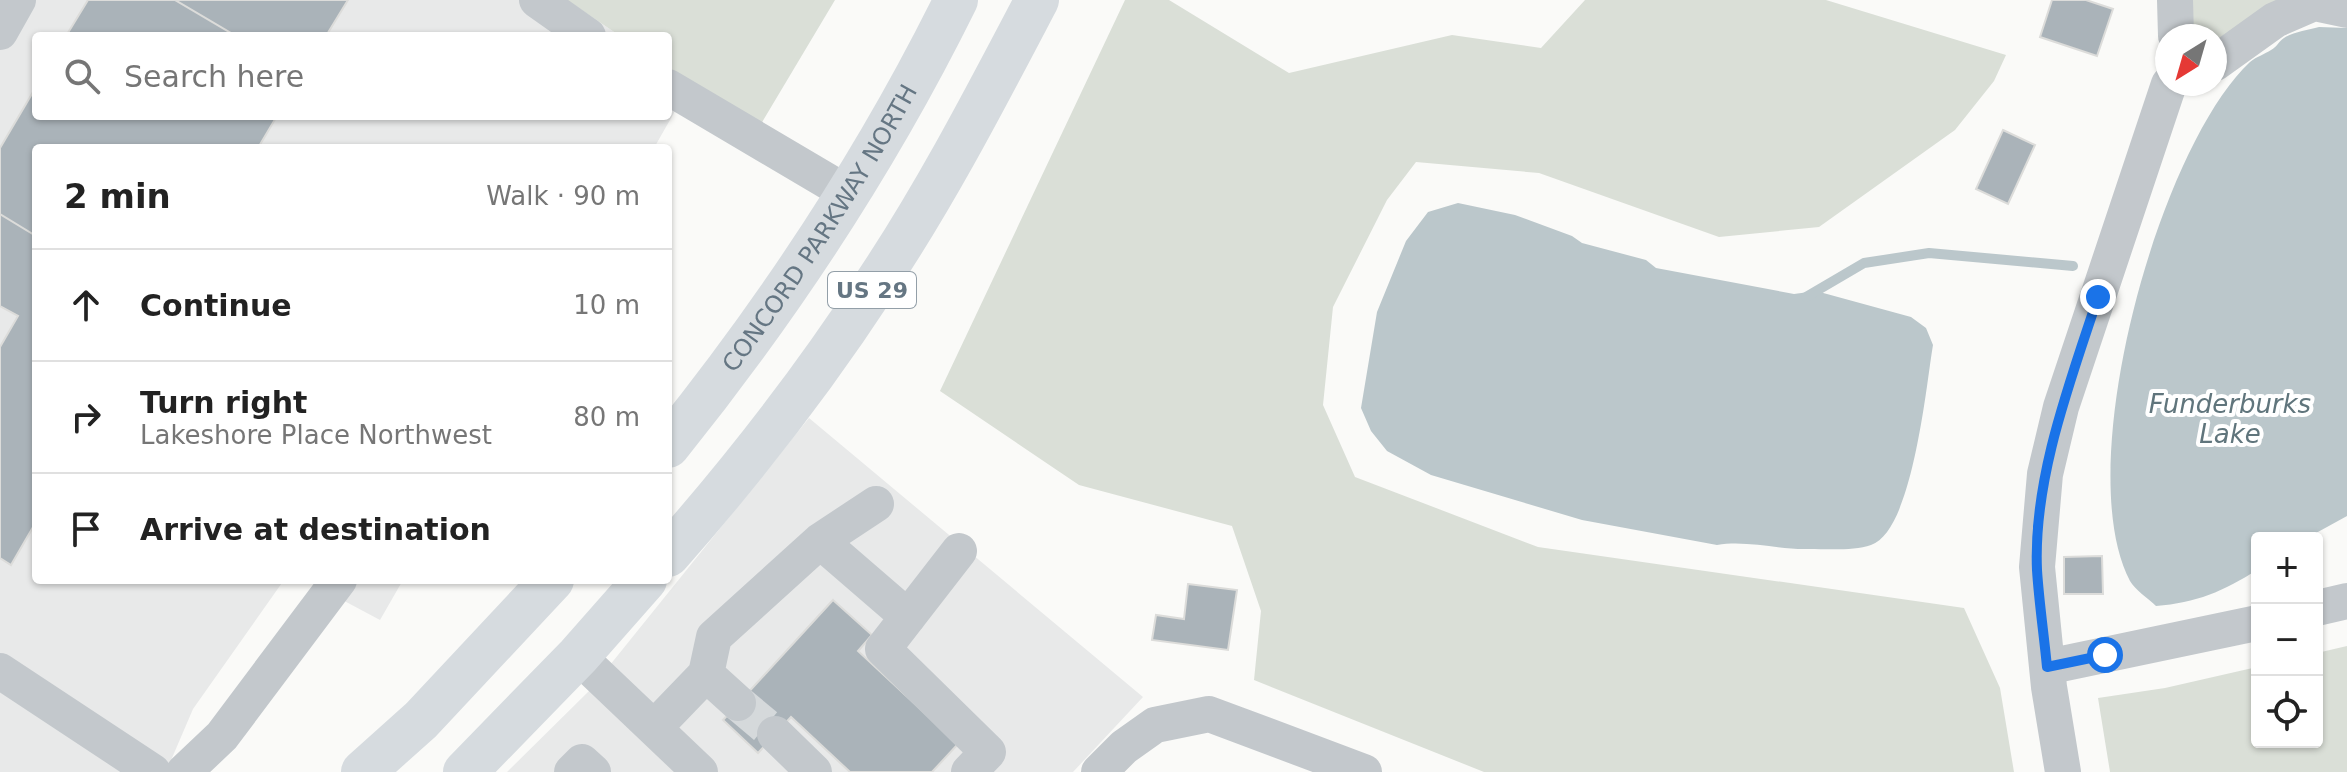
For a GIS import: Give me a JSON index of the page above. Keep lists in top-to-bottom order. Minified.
{"streets":{"highway":["CONCORD PARKWAY NORTH","US 29"]},"water":["Funderburks Lake"],"north":"bottom left","page":{"search":"Search here","heading":["2 min","Walk · 90 m"],"list":[["Continue","10 m"],["Turn right","Lakeshore Place Northwest","80 m"],"Arrive at destination"],"map_buttons":["+","−"]}}
